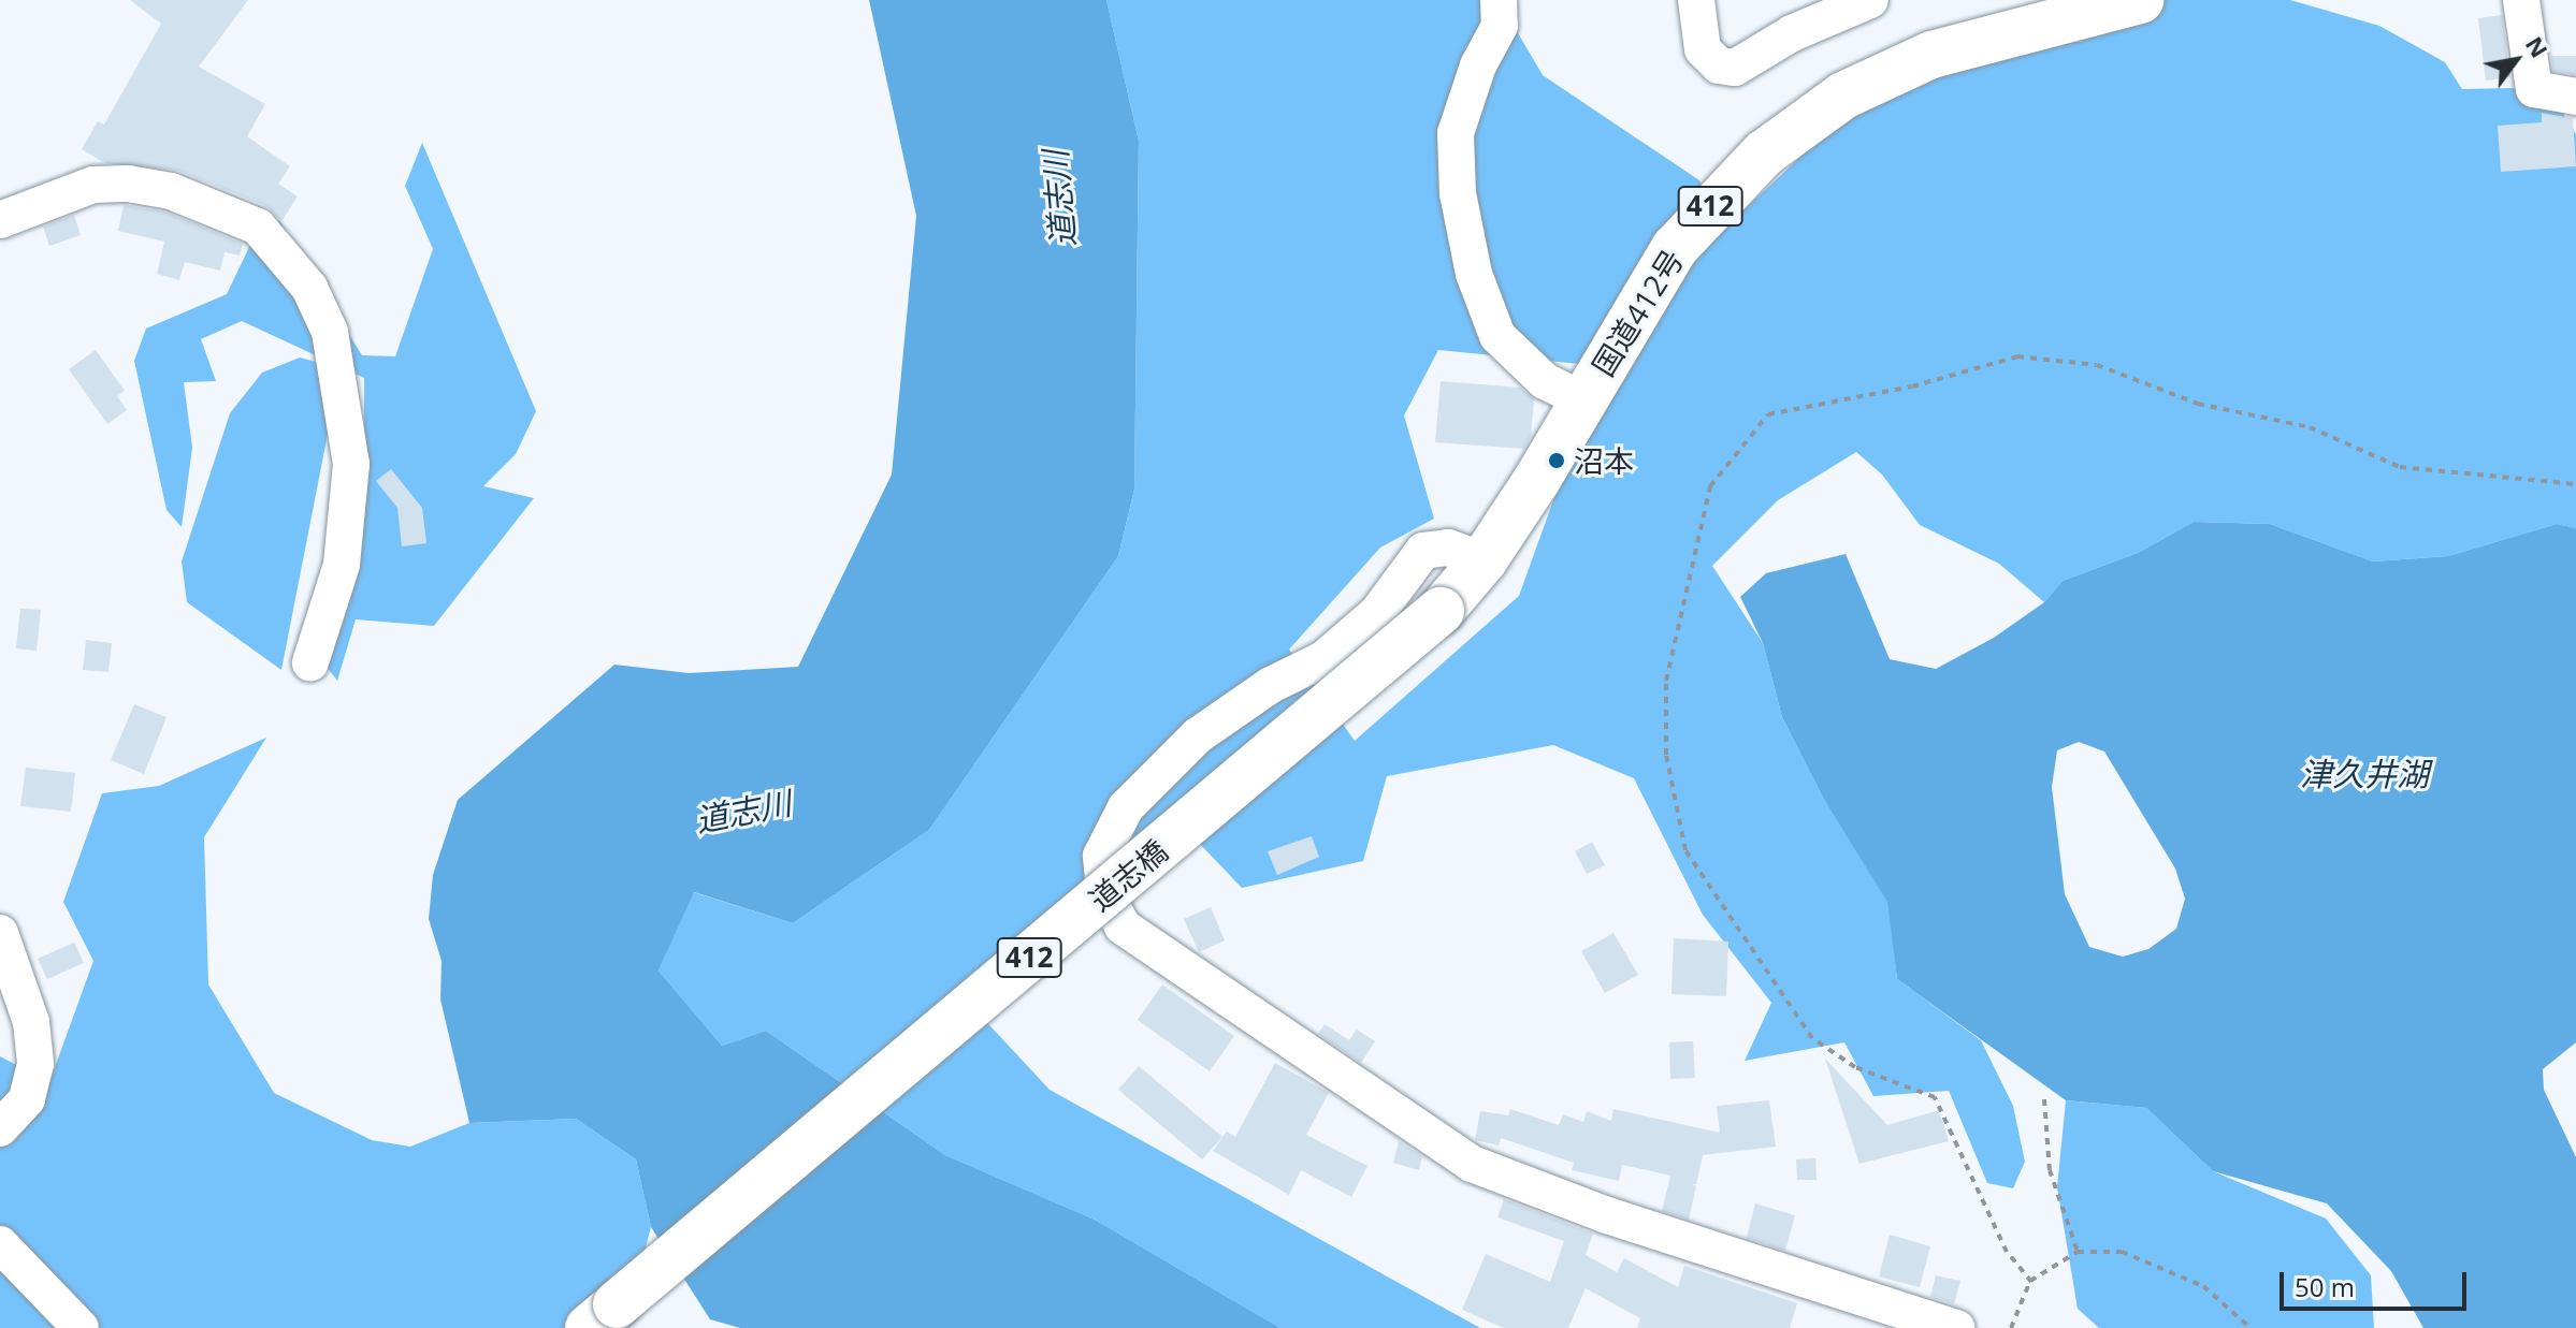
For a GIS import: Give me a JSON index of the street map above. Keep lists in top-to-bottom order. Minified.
{"streets":{"highway":["412","国道412号","道志橋"]},"crossings":[["国道412号","道志橋"]],"water":["道志川","津久井湖"],"places":["沼本"],"scale_bar":"50 m","north":"top right"}
